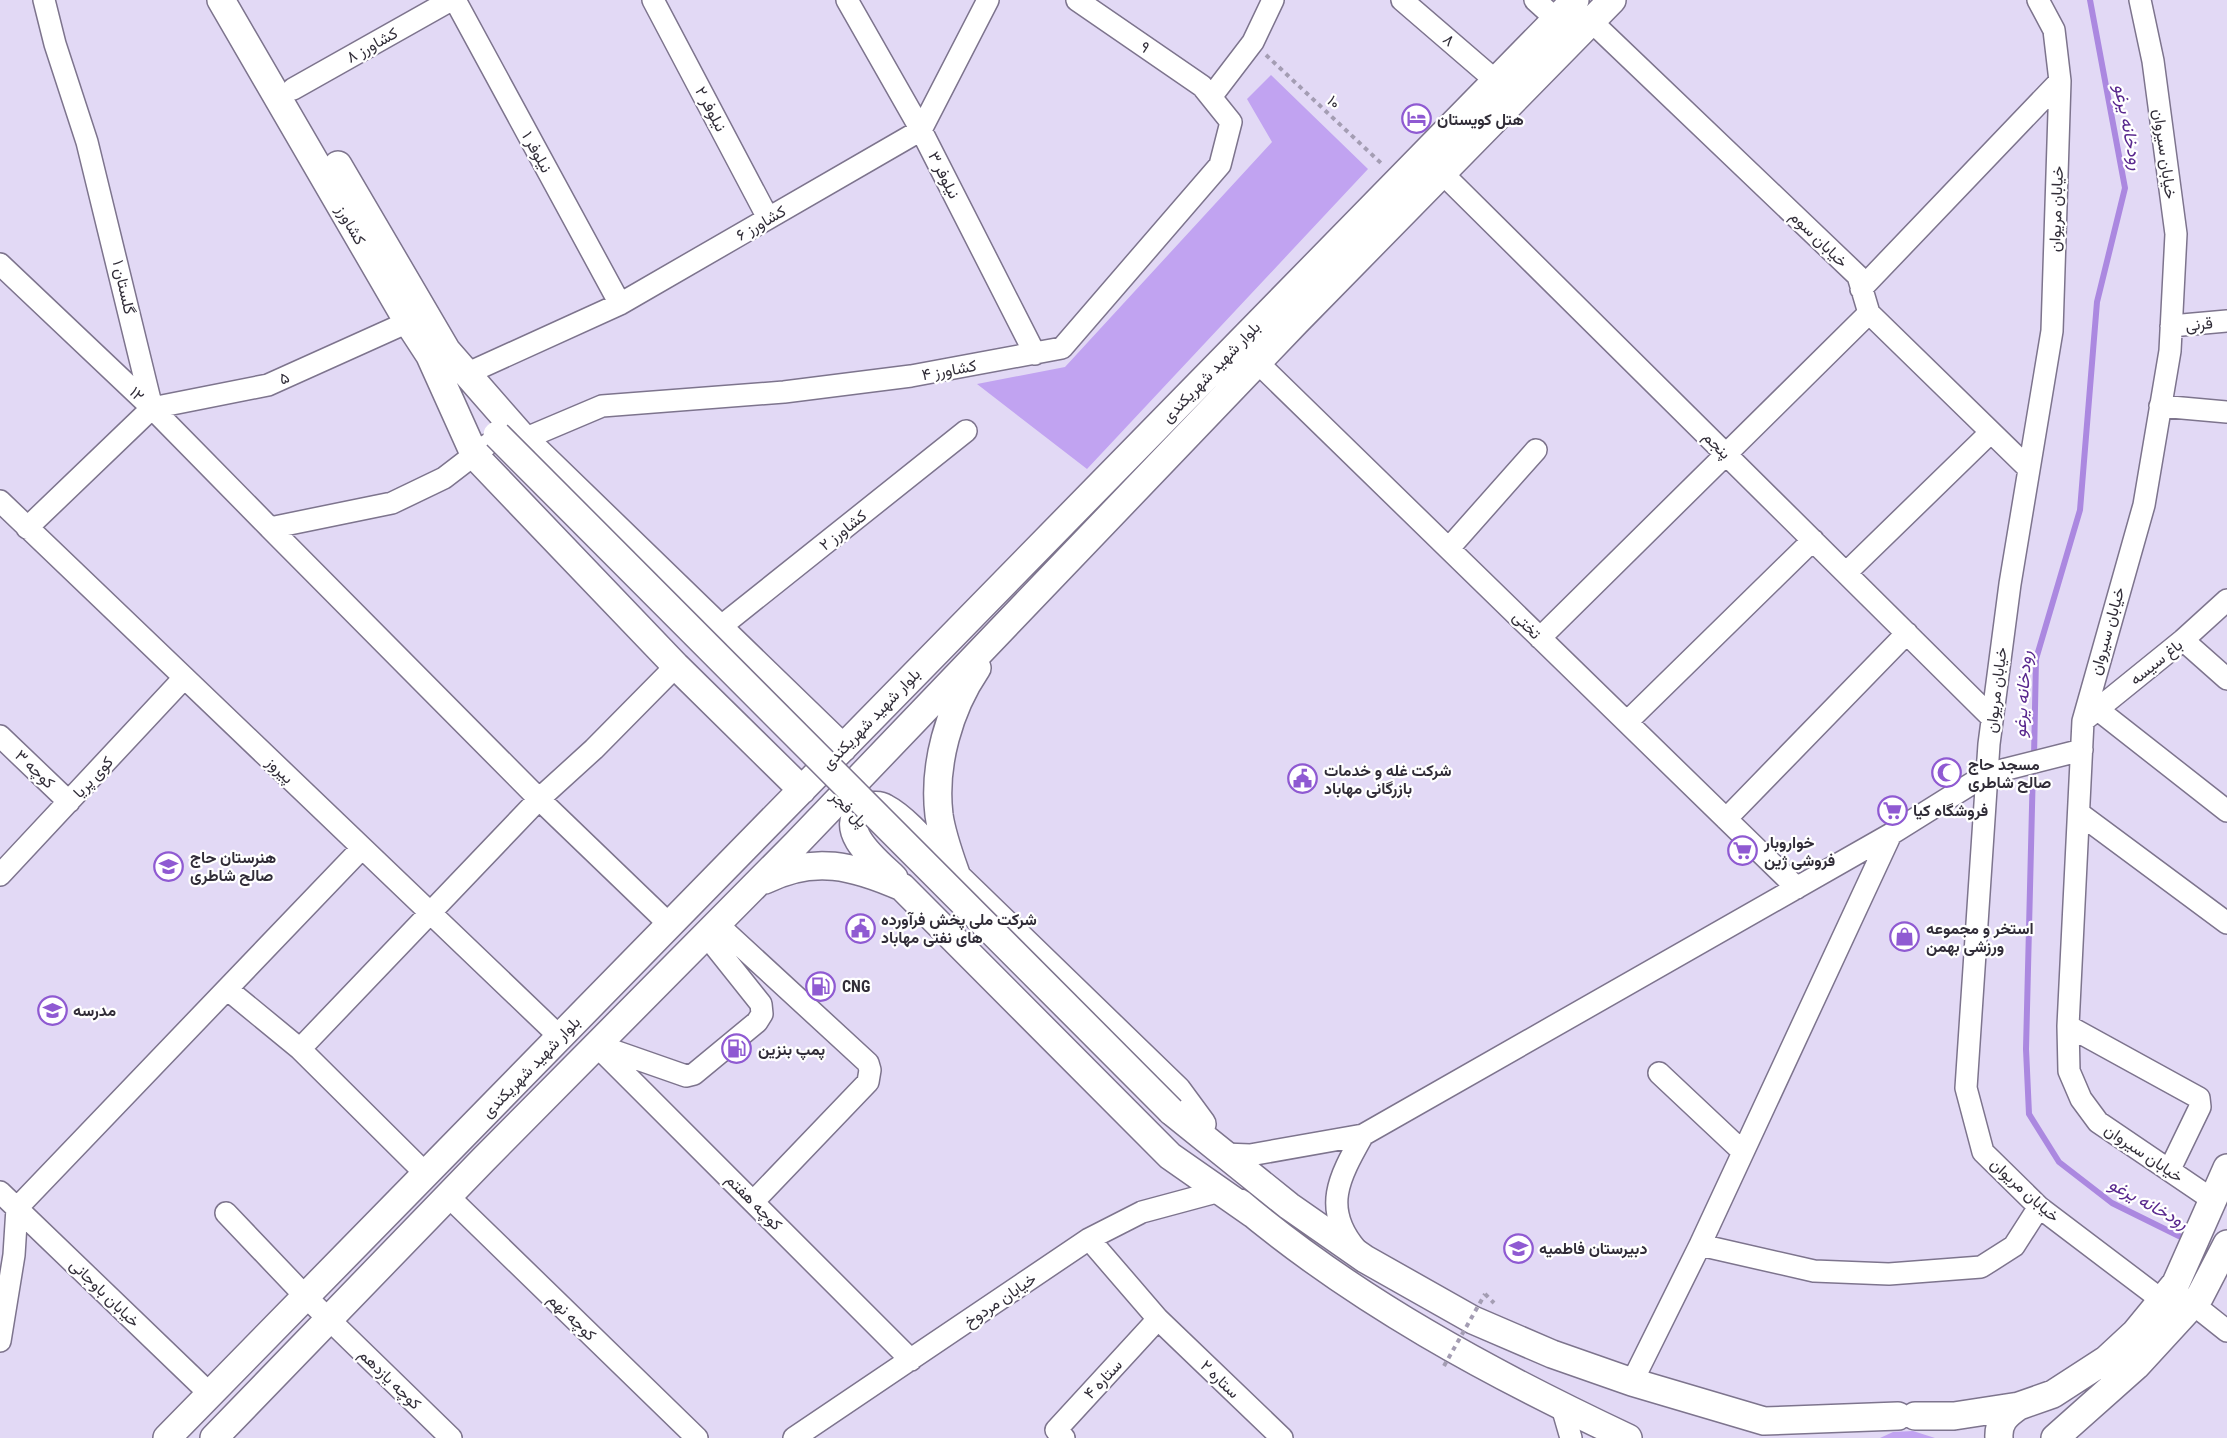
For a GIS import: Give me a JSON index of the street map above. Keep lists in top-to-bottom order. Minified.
{"streets":{"main road":["کشاورز","بلوار شهید شهریکندی","پل فجر"],"street":["۸","کشاورز ۸","۹","نیلوفر ۲","نیلوفر ۱","خیابان سیروان","نیلوفر ۳","خیابان مریوان","کشاورز ۶","خیابان سوم","گلستان ۱","قرنی","کشاورز ۴","۵","۱۲","پنجم","کشاورز ۲","تختی","باغ سیسه","کوچه ۳","پیروز","کوی پریا","کوچه هفتم","خیابان باوجانی","خیابان مردوخ","کوچه نهم","کوچه یازدهم","ستاره ۴","ستاره ۲"],"path":["۱۰"]},"crossings":[["۸","بلوار شهید شهریکندی"],["کشاورز ۸","نیلوفر ۱"],["۹","کشاورز ۴"],["۱۰","بلوار شهید شهریکندی"],["نیلوفر ۲","کشاورز ۶"],["نیلوفر ۱","کشاورز ۶"],["خیابان سیروان","قرنی"],["خیابان سیروان","باغ سیسه"],["نیلوفر ۳","کشاورز ۶"],["نیلوفر ۳","کشاورز ۴"],["خیابان مریوان","خیابان سوم"],["خیابان مریوان","پنجم"],["کشاورز","۵"],["کشاورز","پل فجر"],["خیابان سوم","بلوار شهید شهریکندی"],["گلستان ۱","۵"],["گلستان ۱","۱۲"],["بلوار شهید شهریکندی","۱۲"],["بلوار شهید شهریکندی","پنجم"],["بلوار شهید شهریکندی","تختی"],["بلوار شهید شهریکندی","پیروز"],["بلوار شهید شهریکندی","کوچه هفتم"],["بلوار شهید شهریکندی","خیابان باوجانی"],["بلوار شهید شهریکندی","کوچه نهم"],["بلوار شهید شهریکندی","کوچه یازدهم"],["۵","۱۲"],["کوچه ۳","کوی پریا"],["پیروز","کوی پریا"],["کوچه هفتم","خیابان مردوخ"],["خیابان مردوخ","ستاره ۲"],["ستاره ۴","ستاره ۲"]],"water":["رودخانه یرغو"],"places":{"hotel":["هتل کویستان"],"mosque":["مسجد حاج صالح شاطری"],"public building":["شرکت غله و خدمات بازرگانی مهاباد","شرکت ملی پخش فرآورده های نفتی مهاباد"],"supermarket":["فروشگاه کیا","خواروبار فروشی ژین"],"school or university":["هنرستان حاج صالح شاطری","مدرسه","دبیرستان فاطمیه"],"shop":["استخر و مجموعه ورزشی بهمن"],"fuel station":["CNG","پمپ بنزین"]}}
